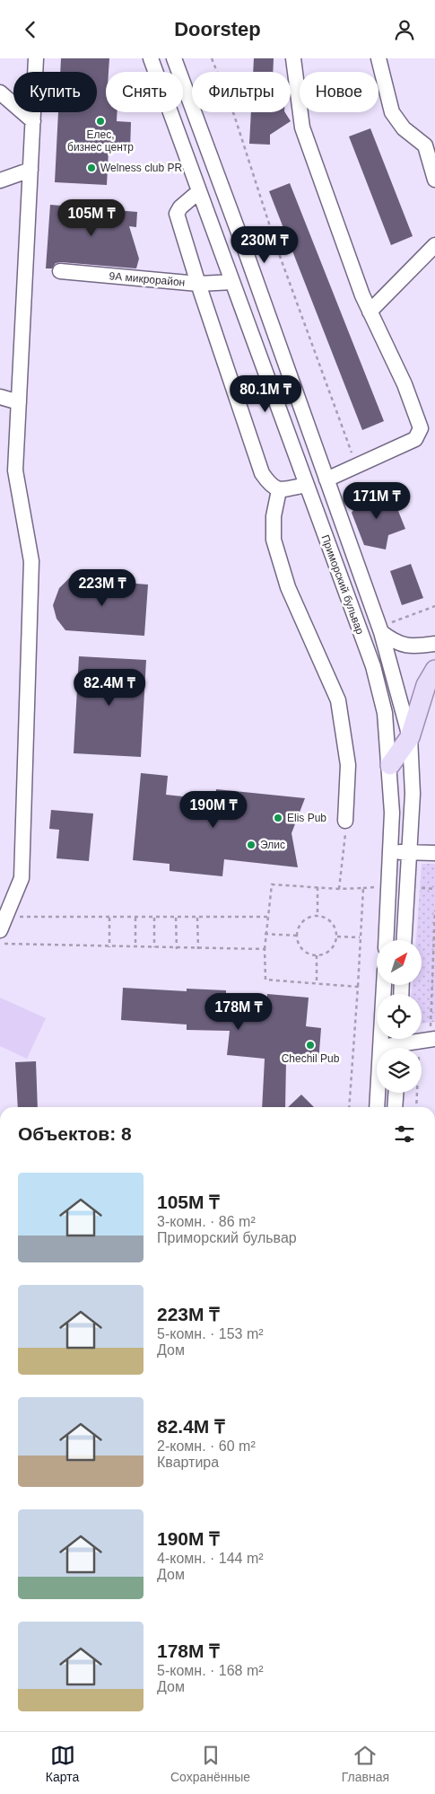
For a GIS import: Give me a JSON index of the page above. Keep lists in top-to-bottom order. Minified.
{"streets":{"street":["9А микрорайон","Приморский бульвар"]},"places":["Елес, бизнес центр","Welness club PR","Elis Pub","Элис","Chechil Pub"],"north":"top right","page":{"header":"Doorstep","chip":["Купить","Снять","Фильтры","Новое"],"price":["105M ₸","230M ₸","80.1M ₸","171M ₸","223M ₸","82.4M ₸","190M ₸","178M ₸"],"heading":"Объектов: 8","list":[{"name":"105M ₸","note":"3-комн. · 86 m² · Приморский бульвар"},{"name":"223M ₸","note":"5-комн. · 153 m² · Дом"},{"name":"82.4M ₸","note":"2-комн. · 60 m² · Квартира"},{"name":"190M ₸","note":"4-комн. · 144 m² · Дом"},{"name":"178M ₸","note":"5-комн. · 168 m² · Дом"}],"tabs":["Карта","Сохранённые","Главная"]}}
